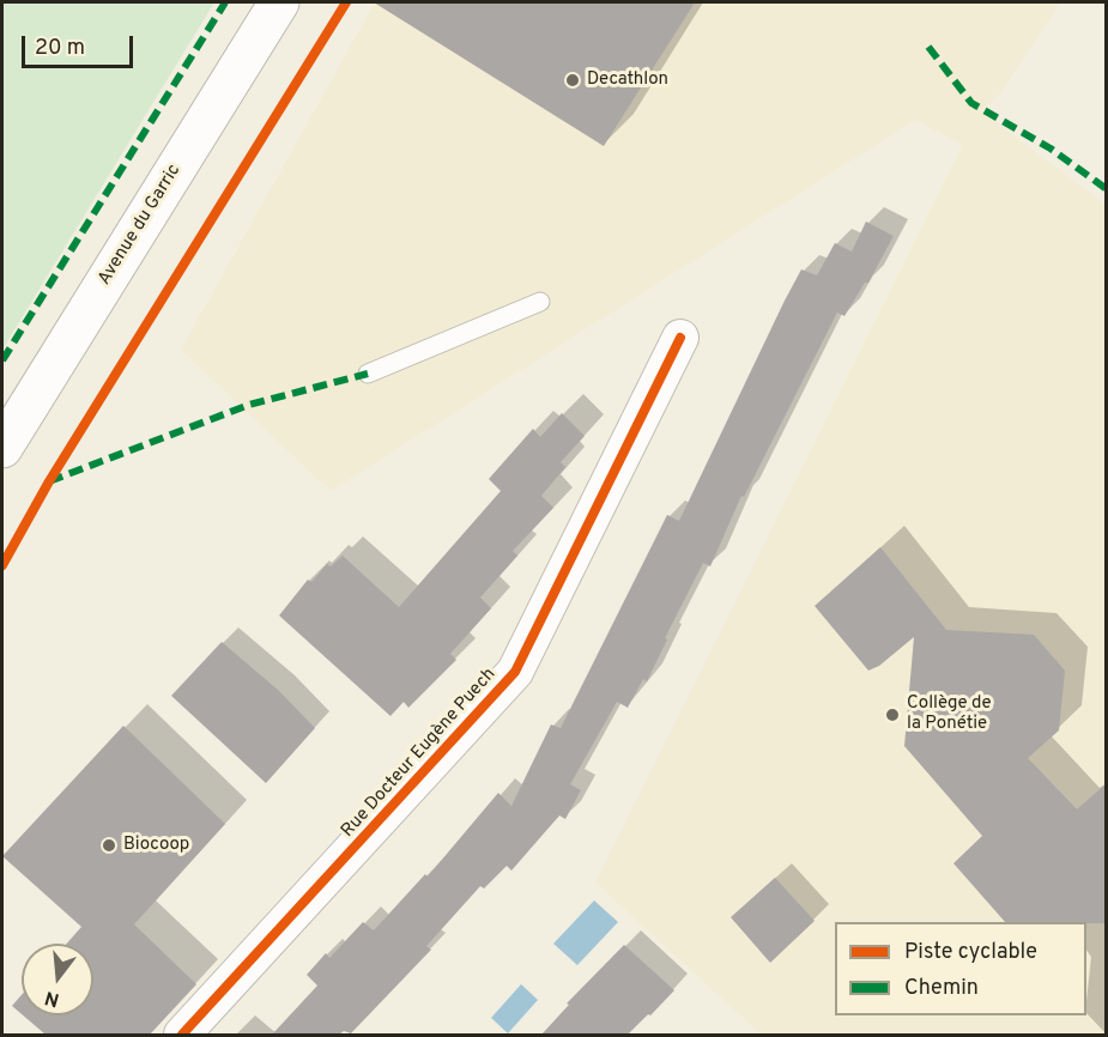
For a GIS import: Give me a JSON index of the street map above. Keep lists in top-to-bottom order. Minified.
{"streets":{"main road":["Avenue du Garric"],"street":["Rue Docteur Eugène Puech"]},"places":["Decathlon","Collège de la Ponétie","Biocoop"],"legend":["Piste cyclable","Chemin"],"scale_bar":"20 m","north":"bottom"}
